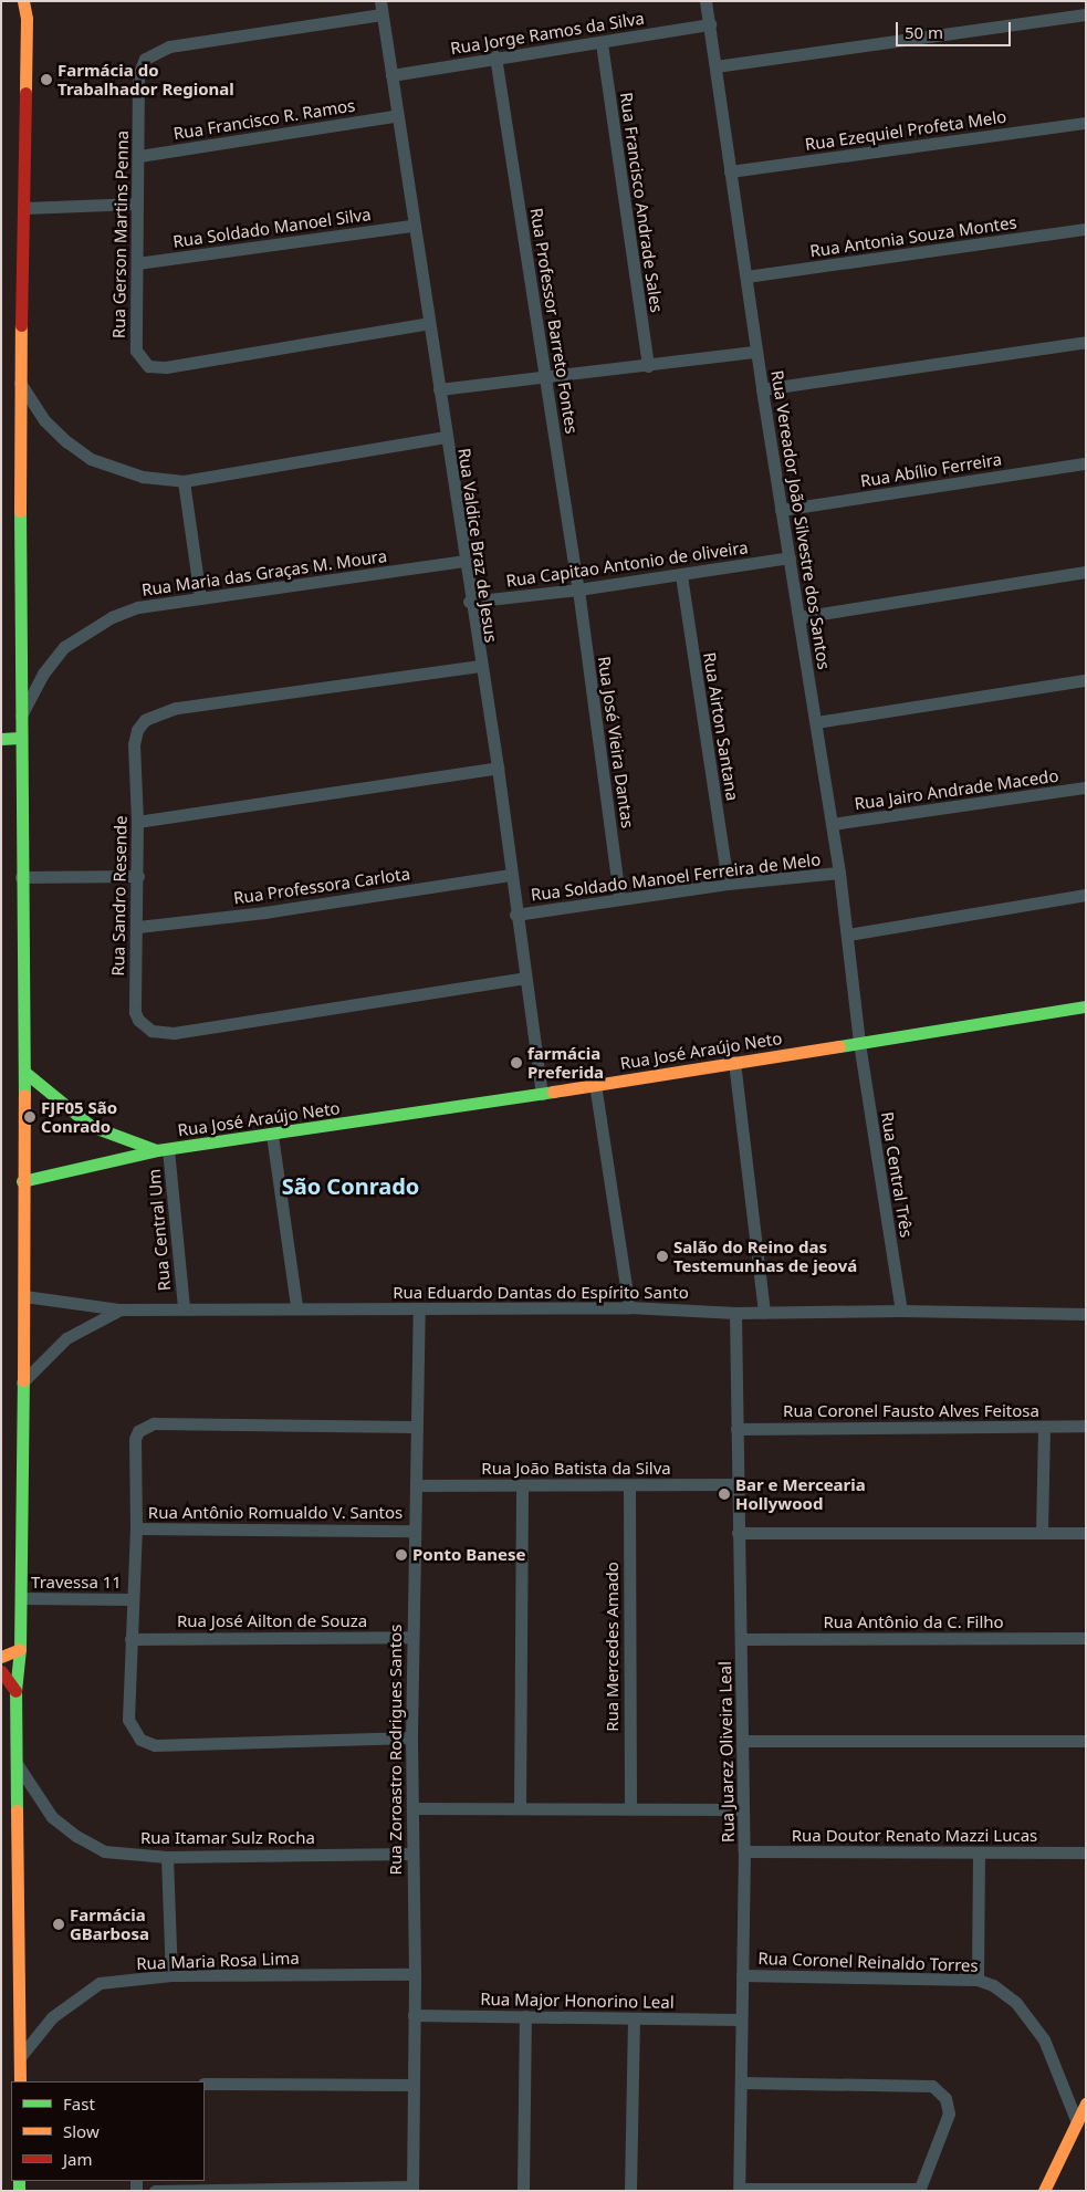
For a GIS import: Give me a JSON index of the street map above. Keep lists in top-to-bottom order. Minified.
{"streets":{"main road":["Rua José Araújo Neto"],"street":["Rua Jorge Ramos da Silva","Rua Francisco R. Ramos","Rua Ezequiel Profeta Melo","Rua Francisco Andrade Sales","Rua Soldado Manoel Silva","Rua Gerson Martins Penna","Rua Antonia Souza Montes","Rua Professor Barreto Fontes","Rua Abílio Ferreira","Rua Vereador João Silvestre dos Santos","Rua Valdice Braz de Jesus","Rua Capitao Antonio de oliveira","Rua Maria das Graças M. Moura","Rua Airton Santana","Rua José Vieira Dantas","Rua Jairo Andrade Macedo","Rua Soldado Manoel Ferreira de Melo","Rua Professora Carlota","Rua Sandro Resende","Rua Central Três","Rua Central Um","Rua Eduardo Dantas do Espírito Santo","Rua Coronel Fausto Alves Feitosa","Rua João Batista da Silva","Rua Antônio Romualdo V. Santos","Travessa 11","Rua José Ailton de Souza","Rua Antônio da C. Filho","Rua Mercedes Amado","Rua Zoroastro Rodrigues Santos","Rua Juarez Oliveira Leal","Rua Doutor Renato Mazzi Lucas","Rua Itamar Sulz Rocha","Rua Maria Rosa Lima","Rua Coronel Reinaldo Torres","Rua Major Honorino Leal"]},"crossings":[["Rua Jorge Ramos da Silva","Rua Francisco Andrade Sales"],["Rua Jorge Ramos da Silva","Rua Professor Barreto Fontes"],["Rua Jorge Ramos da Silva","Rua Vereador João Silvestre dos Santos"],["Rua Jorge Ramos da Silva","Rua Valdice Braz de Jesus"],["Rua Francisco R. Ramos","Rua Gerson Martins Penna"],["Rua Francisco R. Ramos","Rua Valdice Braz de Jesus"],["Rua Ezequiel Profeta Melo","Rua Vereador João Silvestre dos Santos"],["Rua Soldado Manoel Silva","Rua Gerson Martins Penna"],["Rua Soldado Manoel Silva","Rua Valdice Braz de Jesus"],["Rua Gerson Martins Penna","Rua Valdice Braz de Jesus"],["Rua Antonia Souza Montes","Rua Vereador João Silvestre dos Santos"],["Rua Professor Barreto Fontes","Rua Capitao Antonio de oliveira"],["Rua Professor Barreto Fontes","Rua José Vieira Dantas"],["Rua Abílio Ferreira","Rua Vereador João Silvestre dos Santos"],["Rua Vereador João Silvestre dos Santos","Rua Capitao Antonio de oliveira"],["Rua Vereador João Silvestre dos Santos","Rua Jairo Andrade Macedo"],["Rua Vereador João Silvestre dos Santos","Rua Soldado Manoel Ferreira de Melo"],["Rua Vereador João Silvestre dos Santos","Rua José Araújo Neto"],["Rua Vereador João Silvestre dos Santos","Rua Central Três"],["Rua Valdice Braz de Jesus","Rua Capitao Antonio de oliveira"],["Rua Valdice Braz de Jesus","Rua Maria das Graças M. Moura"],["Rua Valdice Braz de Jesus","Rua Soldado Manoel Ferreira de Melo"],["Rua Valdice Braz de Jesus","Rua Professora Carlota"],["Rua Valdice Braz de Jesus","Rua Sandro Resende"],["Rua Valdice Braz de Jesus","Rua José Araújo Neto"],["Rua Capitao Antonio de oliveira","Rua Airton Santana"],["Rua Capitao Antonio de oliveira","Rua José Vieira Dantas"],["Rua Airton Santana","Rua Soldado Manoel Ferreira de Melo"],["Rua José Vieira Dantas","Rua Soldado Manoel Ferreira de Melo"],["Rua Professora Carlota","Rua Sandro Resende"],["Rua José Araújo Neto","Rua Central Três"],["Rua José Araújo Neto","Rua Central Um"],["Rua Central Três","Rua Eduardo Dantas do Espírito Santo"],["Rua Central Um","Rua Eduardo Dantas do Espírito Santo"],["Rua Eduardo Dantas do Espírito Santo","Rua Zoroastro Rodrigues Santos"],["Rua Eduardo Dantas do Espírito Santo","Rua Juarez Oliveira Leal"],["Rua Coronel Fausto Alves Feitosa","Rua Juarez Oliveira Leal"],["Rua João Batista da Silva","Rua Mercedes Amado"],["Rua João Batista da Silva","Rua Zoroastro Rodrigues Santos"],["Rua João Batista da Silva","Rua Juarez Oliveira Leal"],["Rua Antônio Romualdo V. Santos","Rua Zoroastro Rodrigues Santos"],["Rua José Ailton de Souza","Rua Zoroastro Rodrigues Santos"],["Rua Antônio da C. Filho","Rua Juarez Oliveira Leal"],["Rua Zoroastro Rodrigues Santos","Rua Itamar Sulz Rocha"],["Rua Zoroastro Rodrigues Santos","Rua Maria Rosa Lima"],["Rua Zoroastro Rodrigues Santos","Rua Major Honorino Leal"],["Rua Juarez Oliveira Leal","Rua Doutor Renato Mazzi Lucas"],["Rua Juarez Oliveira Leal","Rua Coronel Reinaldo Torres"],["Rua Juarez Oliveira Leal","Rua Major Honorino Leal"]],"districts":["São Conrado"],"places":["Farmácia do Trabalhador Regional","farmácia Preferida","FJF05 São Conrado","Salão do Reino das Testemunhas de jeová","Bar e Mercearia Hollywood","Ponto Banese","Farmácia GBarbosa"],"legend":["Fast","Slow","Jam"],"scale_bar":"50 m"}
